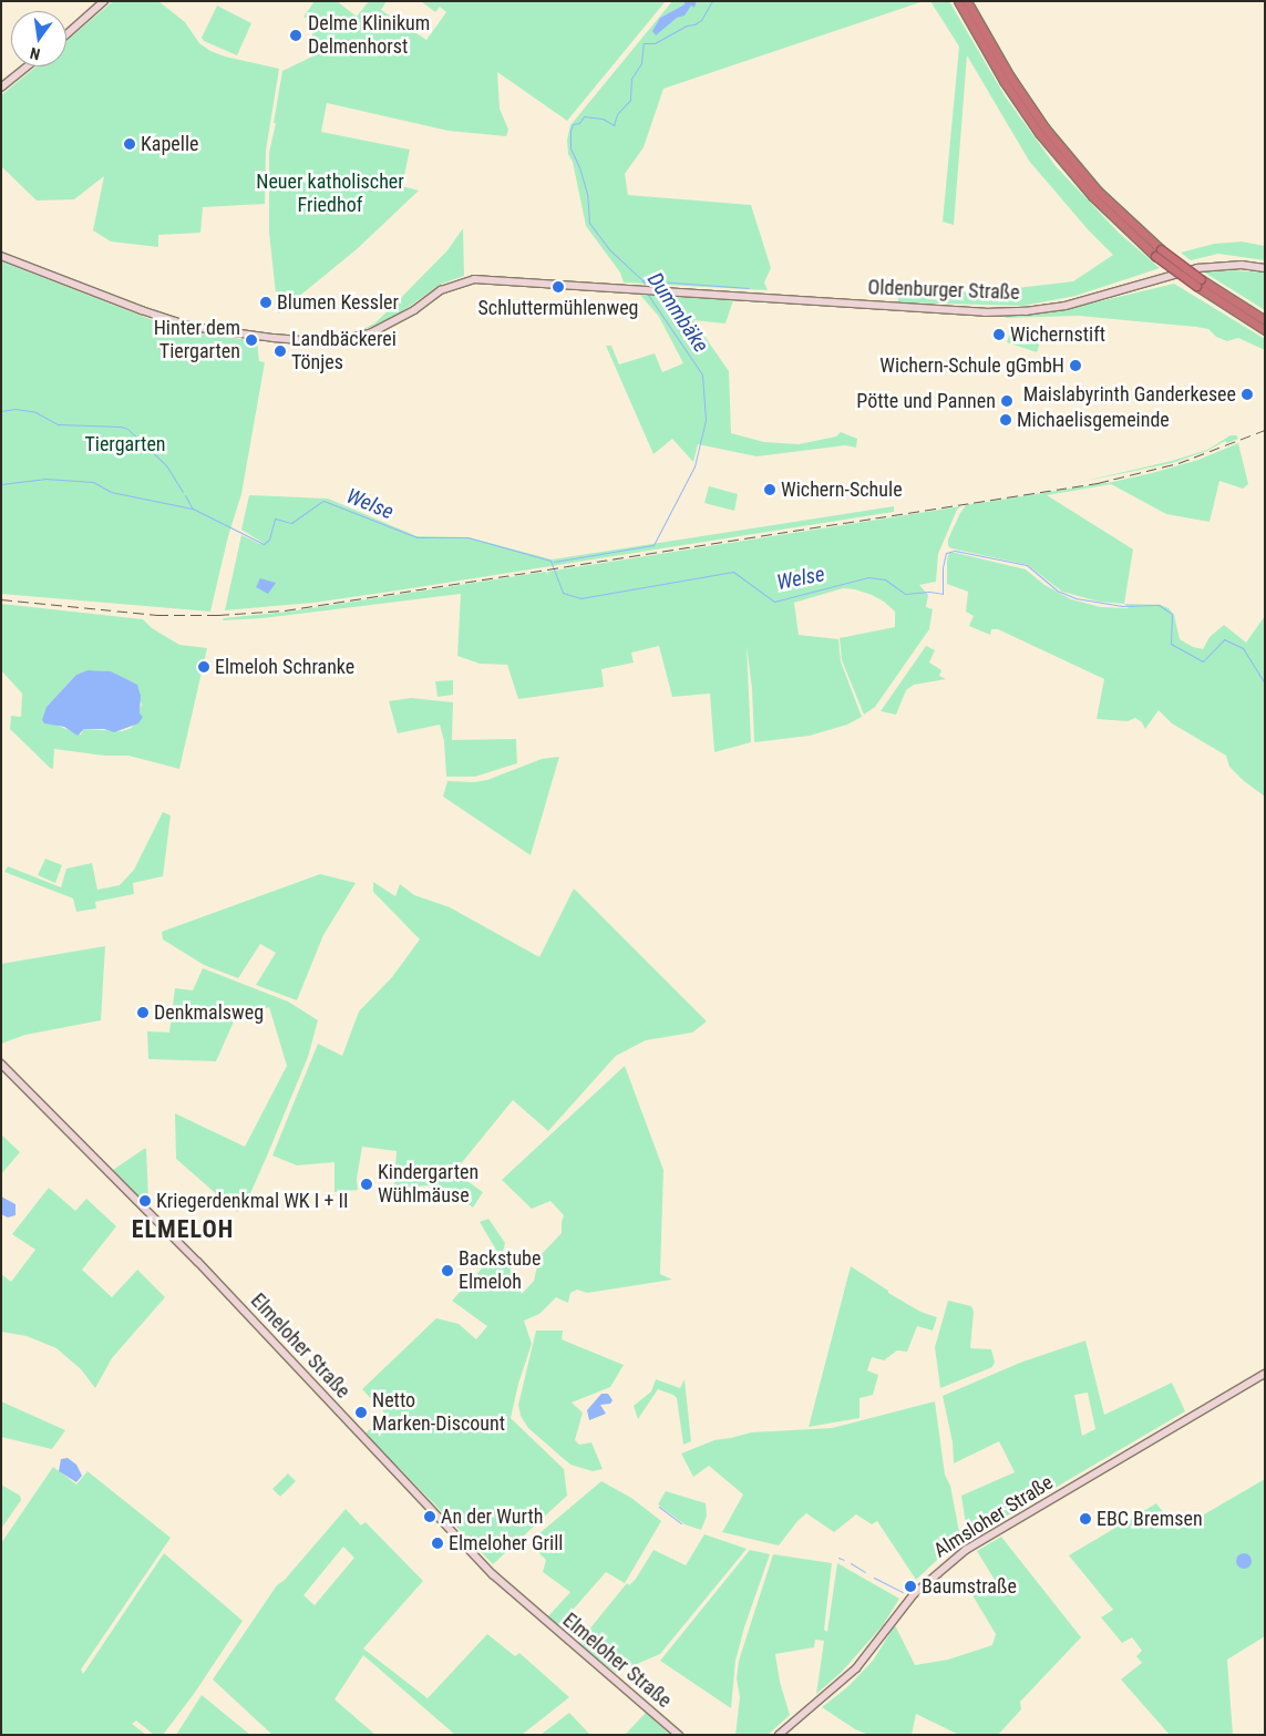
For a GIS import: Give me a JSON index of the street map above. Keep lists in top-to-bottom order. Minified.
{"streets":{"street":["Oldenburger Straße","Elmeloher Straße","Almsloher Straße"]},"districts":["ELMELOH"],"water":["Dummbäke","Welse"],"parks":["Neuer katholischer Friedhof","Tiergarten"],"places":["Delme Klinikum Delmenhorst","Kapelle","Schluttermühlenweg","Blumen Kessler","Wichernstift","Hinter dem Tiergarten","Landbäckerei Tönjes","Wichern-Schule gGmbH","Maislabyrinth Ganderkesee","Pötte und Pannen","Michaelisgemeinde","Wichern-Schule","Elmeloh Schranke","Denkmalsweg","Kindergarten Wühlmäuse","Kriegerdenkmal WK I + II","Backstube Elmeloh","Netto Marken-Discount","An der Wurth","EBC Bremsen","Elmeloher Grill","Baumstraße"],"north":"bottom"}
